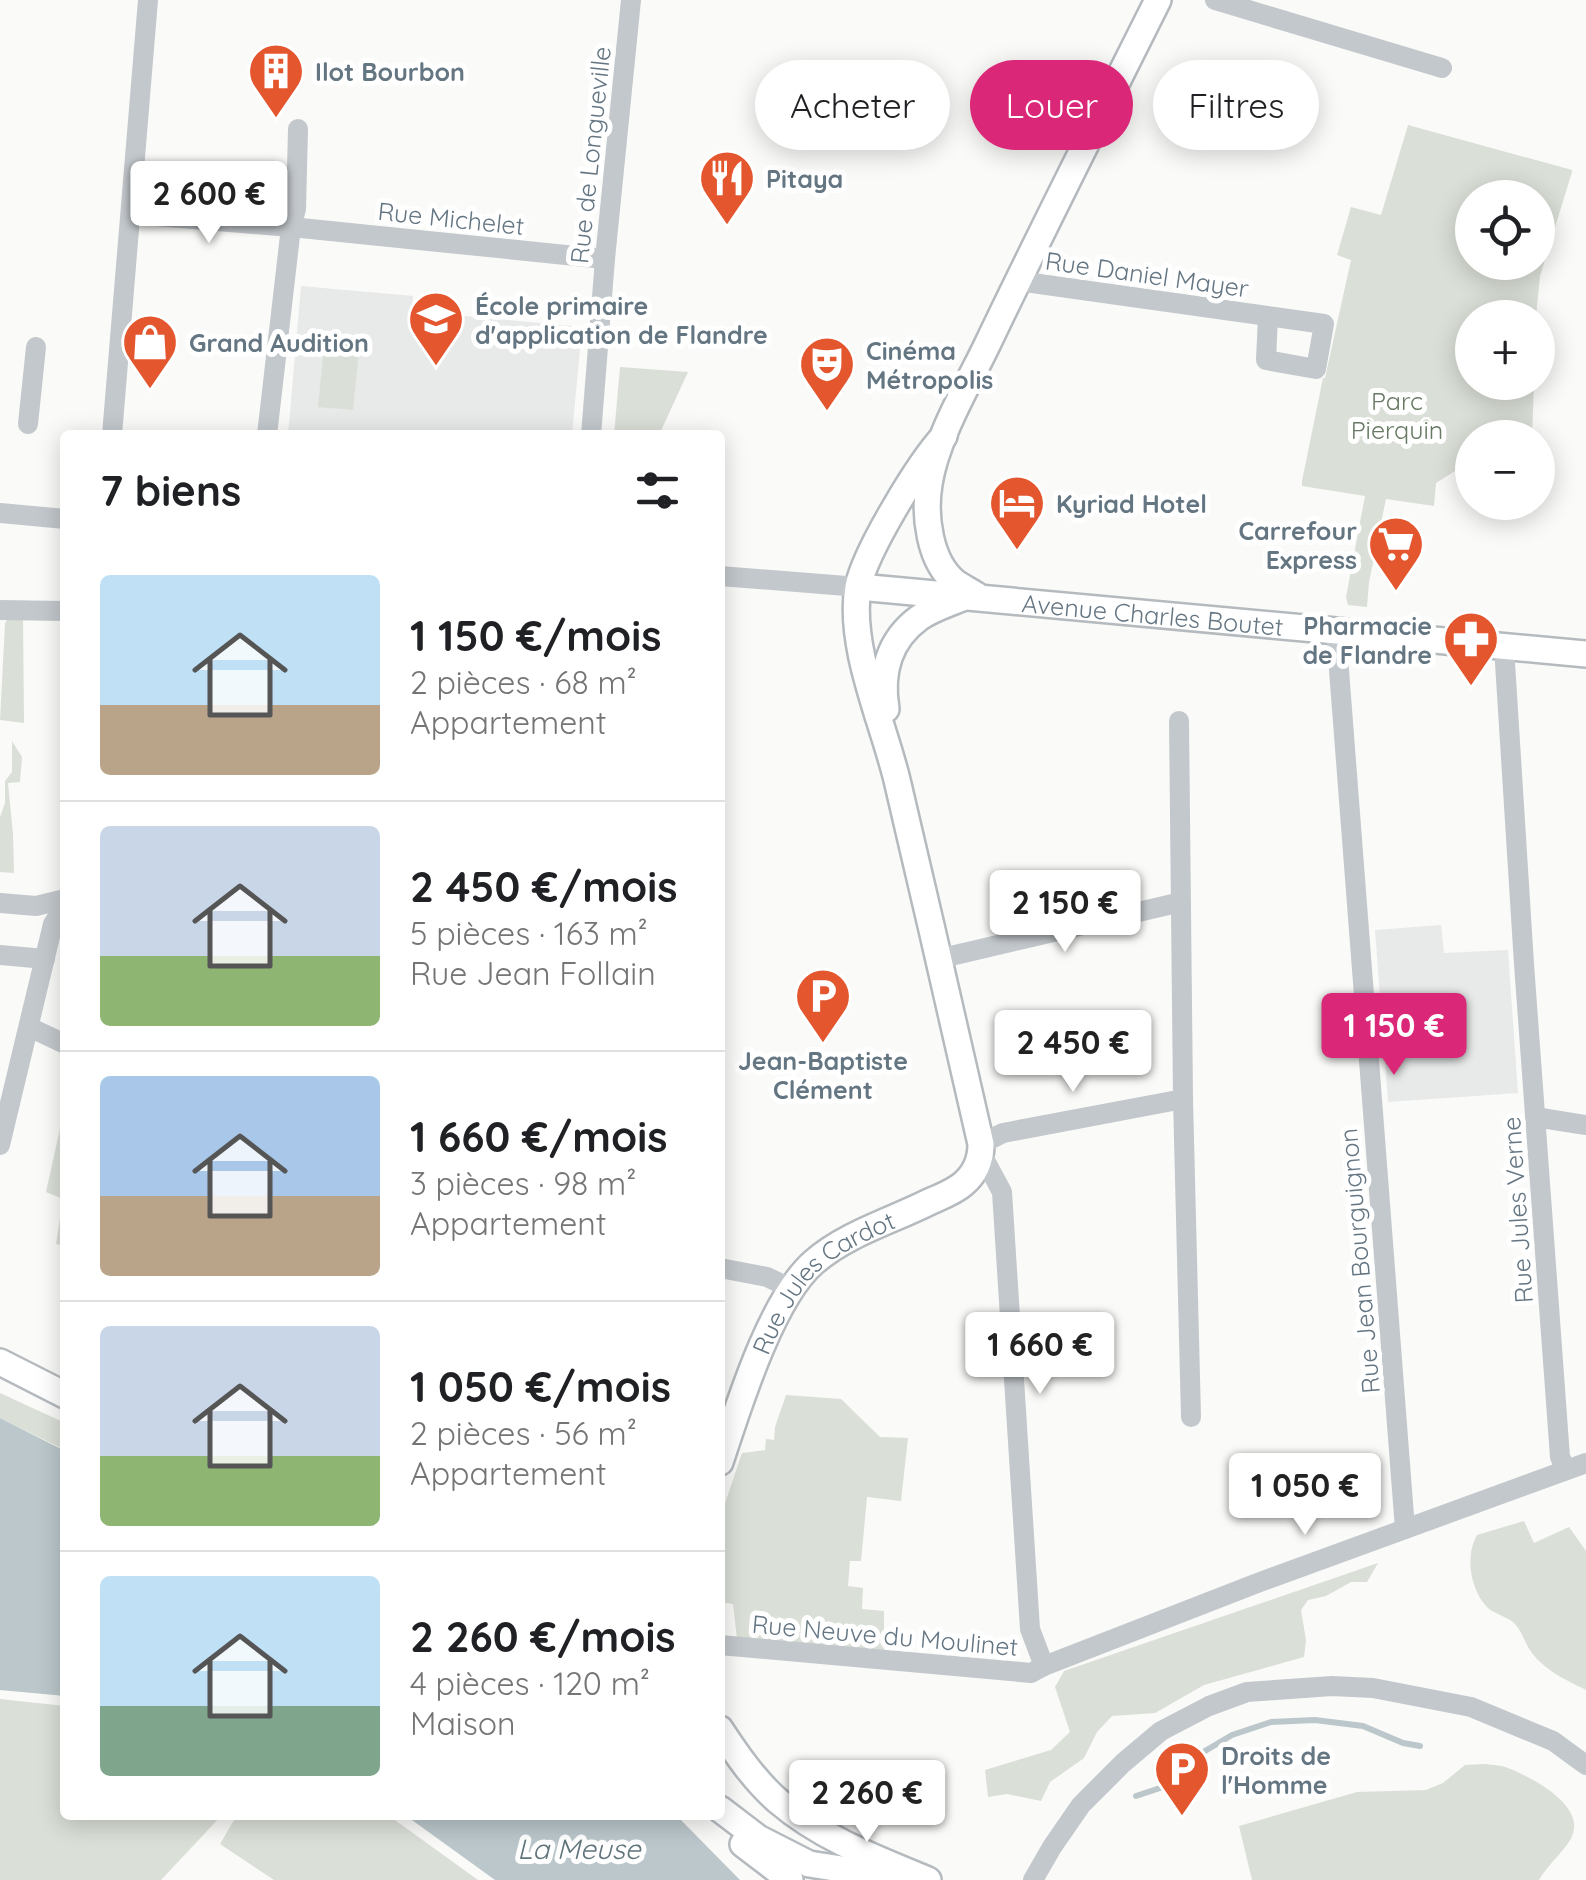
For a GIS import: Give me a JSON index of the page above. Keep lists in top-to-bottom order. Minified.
{"streets":{"main road":["Avenue Charles Boutet","Rue Jules Cardot"],"street":["Rue de Longueville","Rue Michelet","Rue Daniel Mayer","Rue Jules Verne","Rue Jean Bourguignon","Rue Neuve du Moulinet"]},"crossings":[["Rue de Longueville","Rue Michelet"],["Avenue Charles Boutet","Rue Jules Verne"],["Avenue Charles Boutet","Rue Jean Bourguignon"],["Rue Jules Verne","Rue Neuve du Moulinet"],["Rue Jean Bourguignon","Rue Neuve du Moulinet"]],"water":["La Meuse"],"parks":["Parc Pierquin"],"places":{"building":["Ilot Bourbon"],"restaurant":["Pitaya"],"school or university":["École primaire d'application de Flandre"],"shop":["Grand Audition"],"theatre":["Cinéma Métropolis"],"hotel":["Kyriad Hotel"],"supermarket":["Carrefour Express"],"pharmacy":["Pharmacie de Flandre"],"parking":["Jean-Baptiste Clément","Droits de l'Homme"]},"page":{"chip":["Acheter","Louer","Filtres"],"price":["2 600 €","2 150 €","1 150 €","2 450 €","1 660 €","1 050 €","2 260 €"],"map_buttons":["+","−"],"heading":"7 biens","list":[{"name":"1 150 €/mois","note":"2 pièces · 68 m² · Appartement"},{"name":"2 450 €/mois","note":"5 pièces · 163 m² · Rue Jean Follain"},{"name":"1 660 €/mois","note":"3 pièces · 98 m² · Appartement"},{"name":"1 050 €/mois","note":"2 pièces · 56 m² · Appartement"},{"name":"2 260 €/mois","note":"4 pièces · 120 m² · Maison"}]}}
